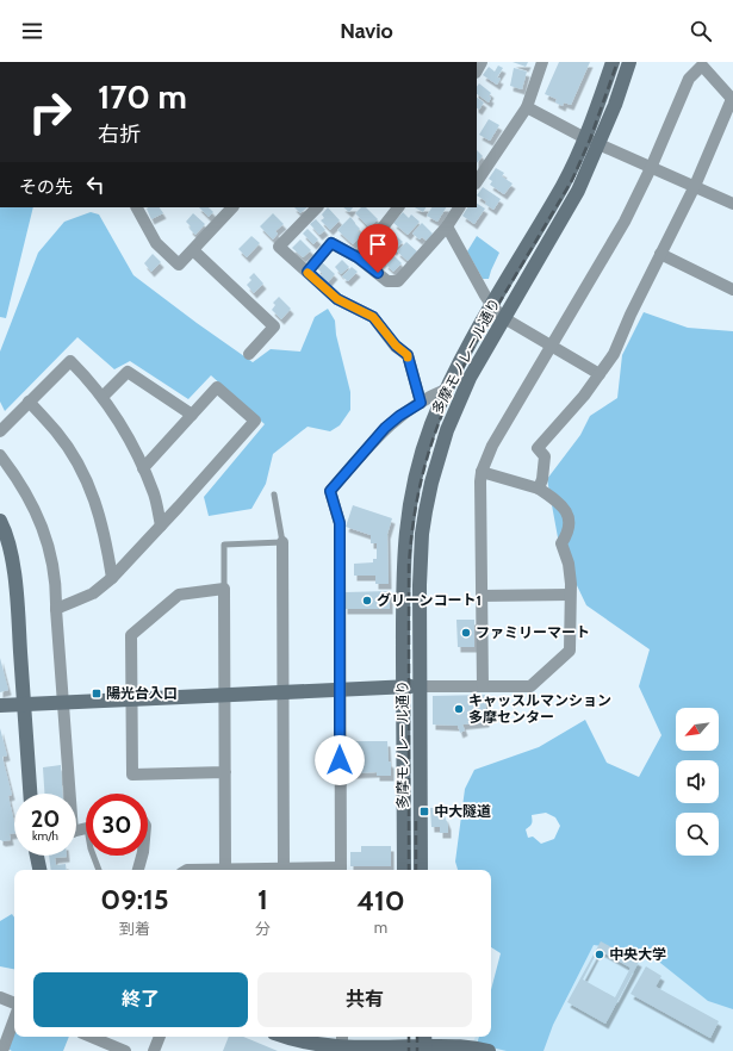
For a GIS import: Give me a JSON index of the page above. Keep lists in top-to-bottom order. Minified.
{"streets":{"main road":["多摩モノレール通り"]},"places":{"other":["グリーンコート1","ファミリーマート","キャッスルマンション 多摩センター","中央大学"],"transit":["陽光台入口","中大隧道"]},"north":"bottom left","page":{"header":"Navio","turn":["170 m","右折"],"then":"その先","speed":"20 km/h","limit":"30","eta":["09:15","到着","1","分","410","m"],"buttons":["終了","共有"]}}
